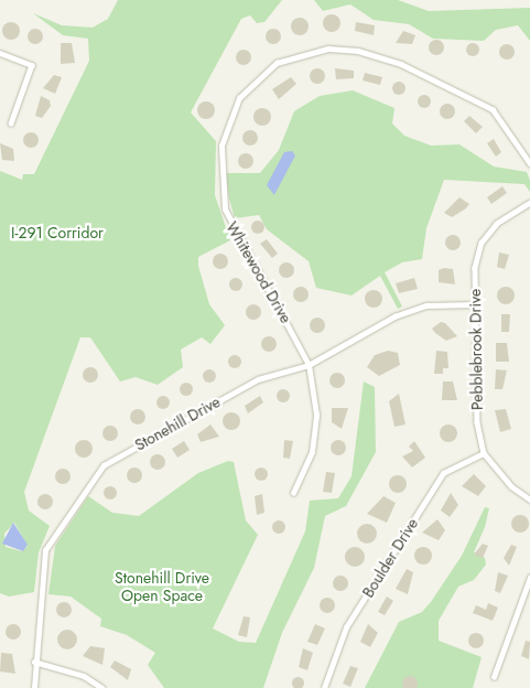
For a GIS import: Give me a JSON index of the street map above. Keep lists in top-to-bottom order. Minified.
{"streets":{"street":["Whitewood Drive","Pebblebrook Drive","Stonehill Drive","Boulder Drive"]},"crossings":[["Whitewood Drive","Stonehill Drive"],["Pebblebrook Drive","Stonehill Drive"],["Pebblebrook Drive","Boulder Drive"]],"parks":["I-291 Corridor","Stonehill Drive Open Space"]}
